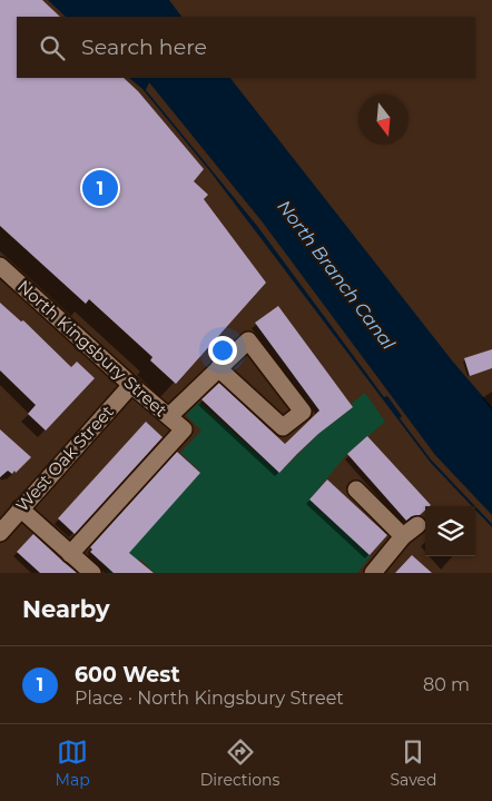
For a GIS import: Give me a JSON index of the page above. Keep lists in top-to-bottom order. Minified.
{"streets":{"street":["North Kingsbury Street","West Oak Street"]},"crossings":[["North Kingsbury Street","West Oak Street"]],"water":["North Branch Canal"],"north":"bottom","page":{"search":"Search here","pins":"1","heading":"Nearby","list":[{"mark":"1","name":"600 West","note":"Place · North Kingsbury Street","value":"80 m"}],"nav":["Map","Directions","Saved"]}}
